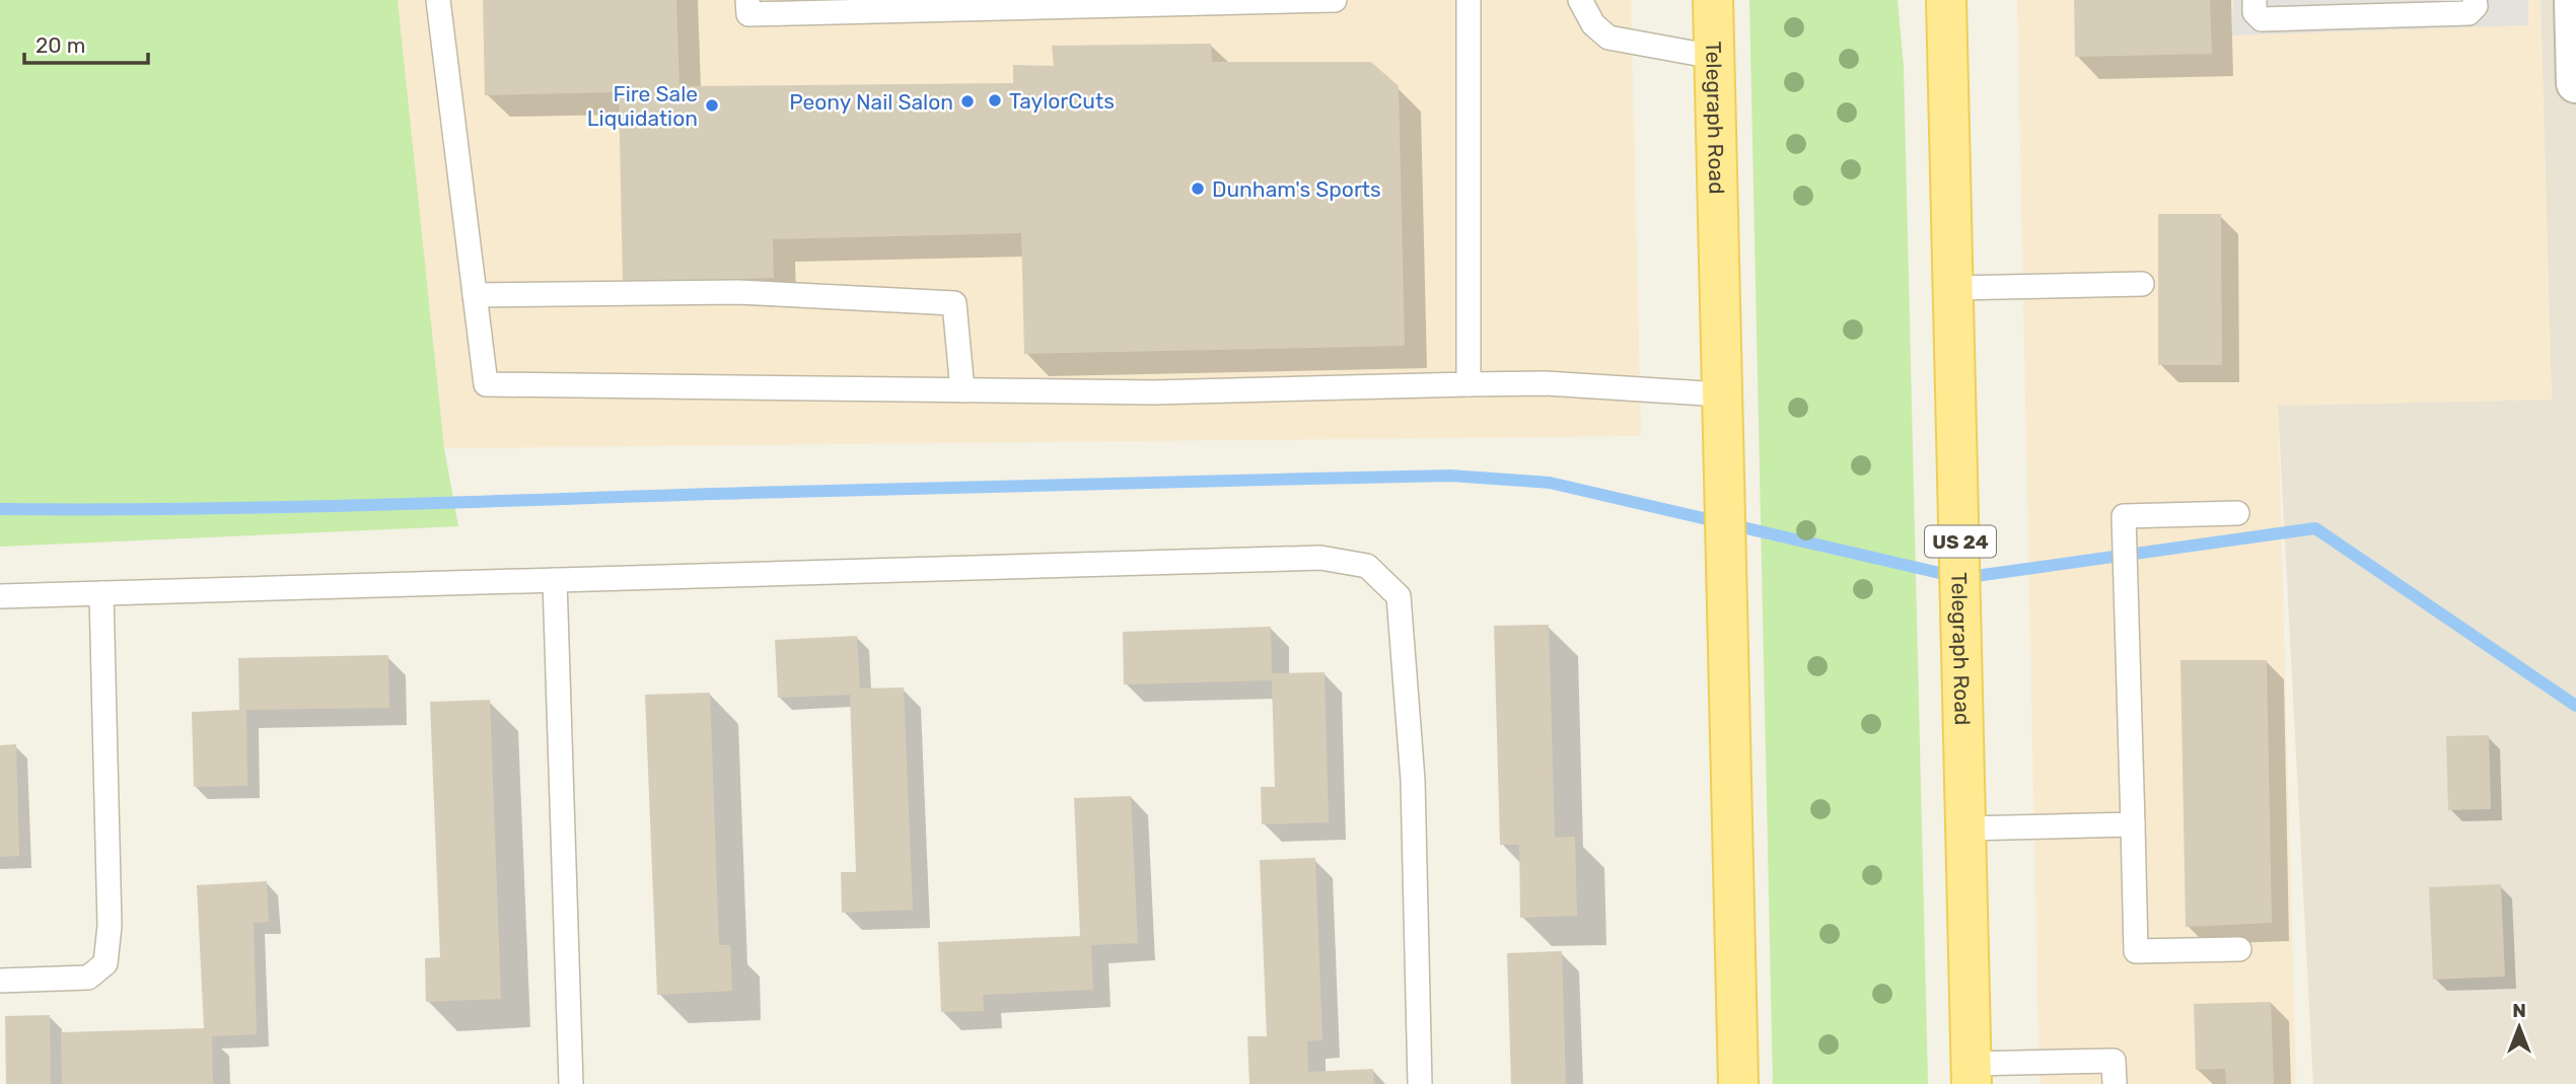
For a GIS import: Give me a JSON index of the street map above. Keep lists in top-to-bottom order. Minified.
{"streets":{"main road":["Telegraph Road","US 24"]},"places":["TaylorCuts","Peony Nail Salon","Fire Sale Liquidation","Dunham's Sports"],"scale_bar":"20 m","north":"top"}
